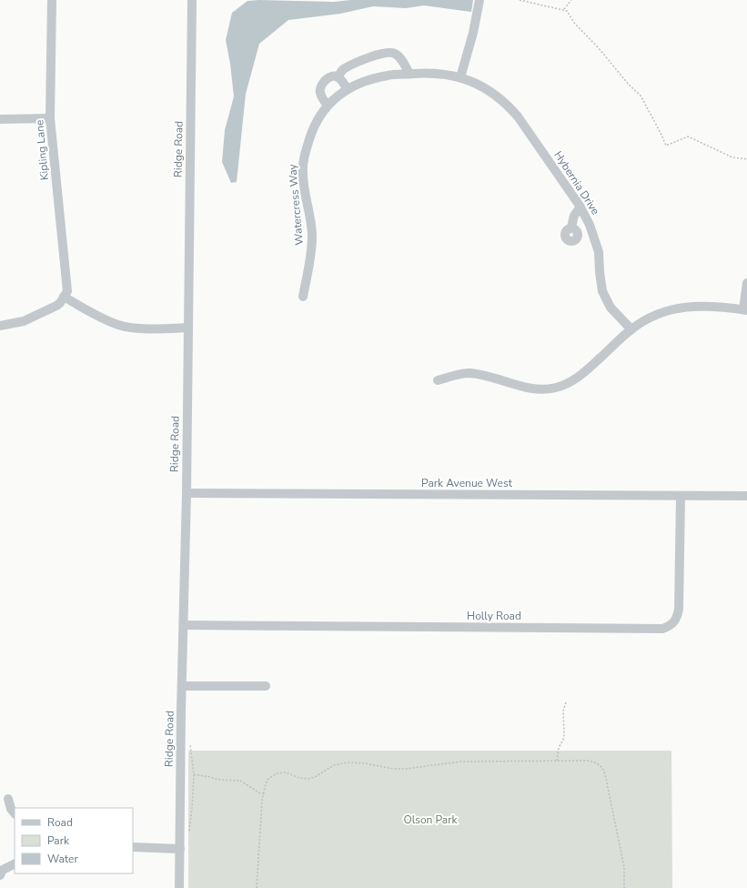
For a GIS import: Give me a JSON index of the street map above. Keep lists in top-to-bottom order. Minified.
{"streets":{"street":["Ridge Road","Kipling Lane","Hybernia Drive","Watercress Way","Park Avenue West","Holly Road"]},"crossings":[["Ridge Road","Park Avenue West"],["Ridge Road","Holly Road"],["Hybernia Drive","Watercress Way"],["Park Avenue West","Holly Road"]],"parks":["Olson Park"],"legend":["Road","Park","Water"]}
